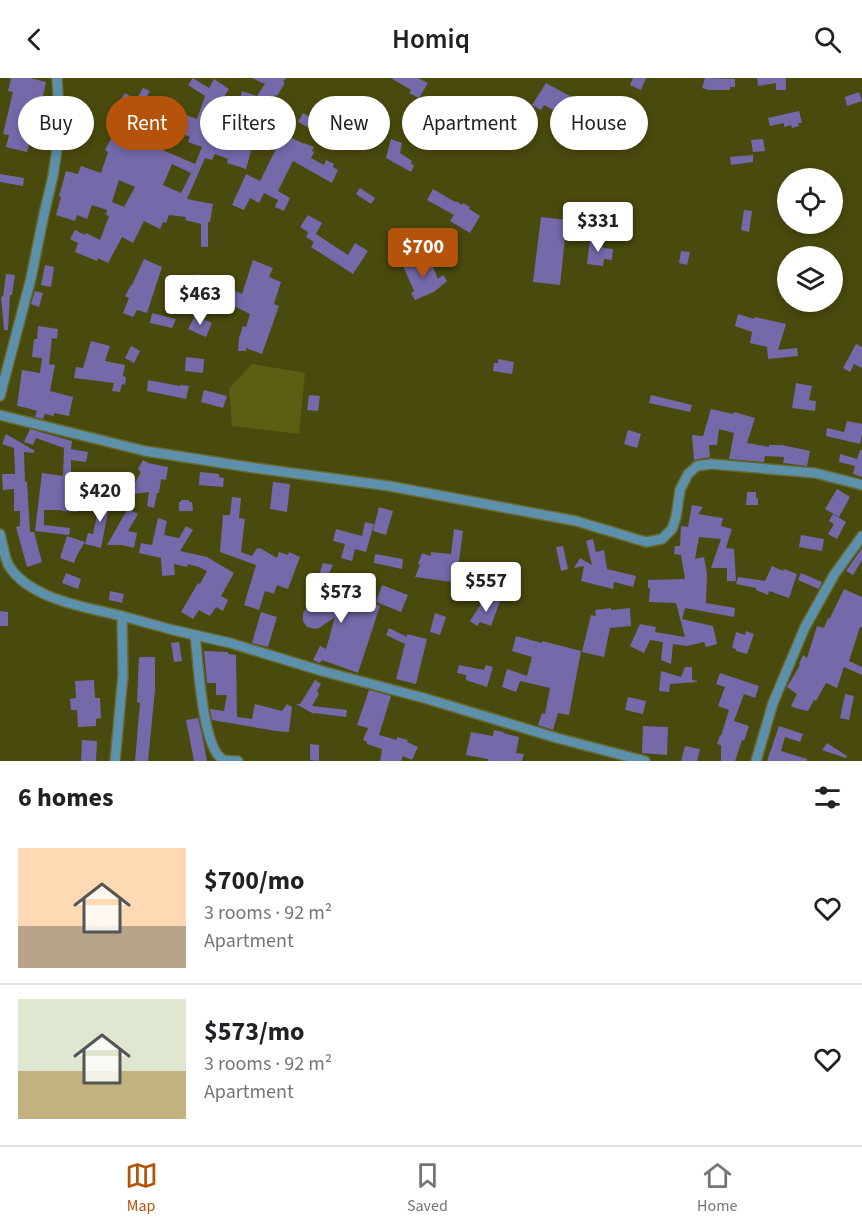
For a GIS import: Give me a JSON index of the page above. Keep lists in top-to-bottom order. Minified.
{"page":{"header":"Homiq","chip":["Buy","Rent","Filters","New","Apartment","House"],"price":["$331","$700","$463","$420","$557","$573"],"heading":"6 homes","list":[{"name":"$700/mo","note":"3 rooms · 92 m² · Apartment"},{"name":"$573/mo","note":"3 rooms · 92 m² · Apartment"}],"tabs":["Map","Saved","Home"]}}
